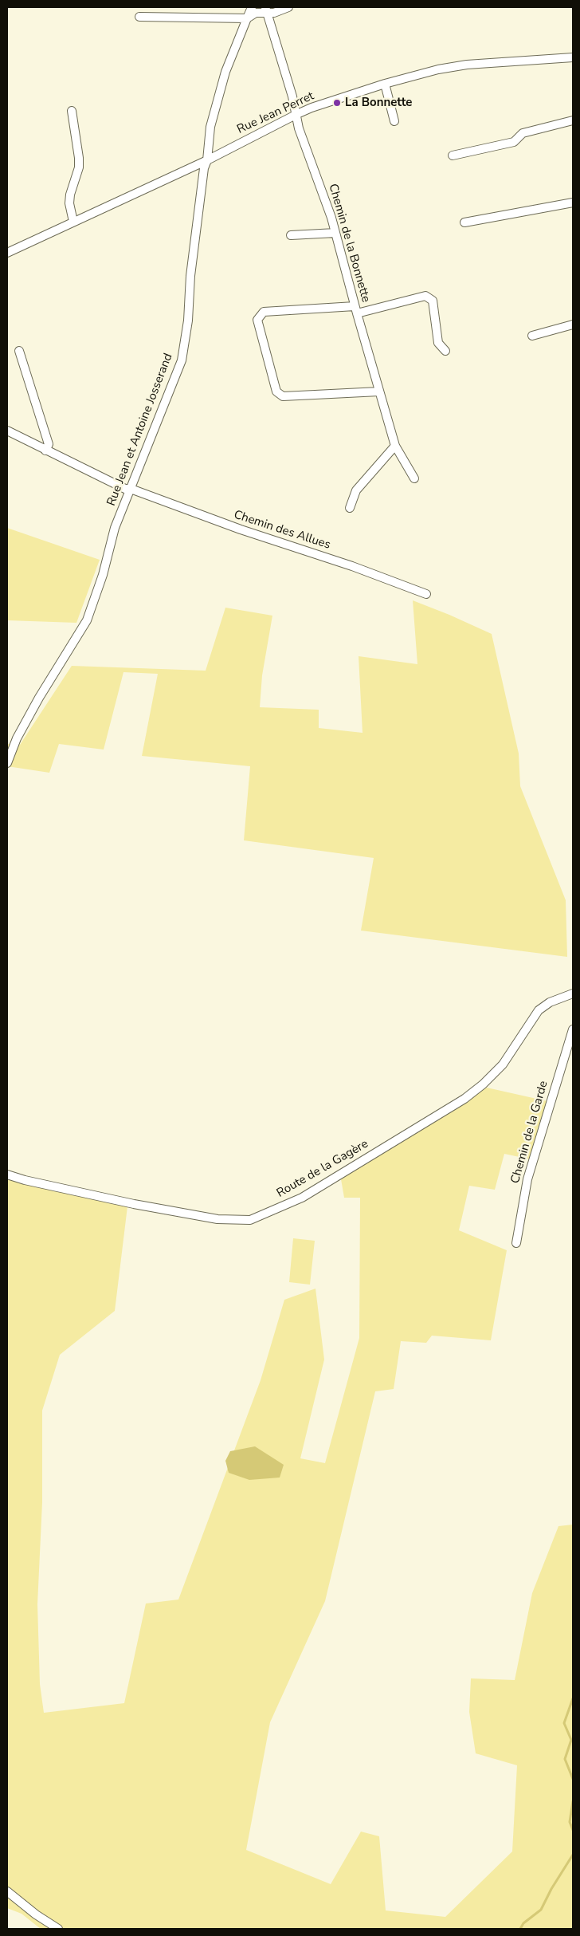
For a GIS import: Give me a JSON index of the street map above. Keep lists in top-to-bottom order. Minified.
{"streets":{"street":["Rue Jean Perret","Chemin de la Bonnette","Rue Jean et Antoine Josserand","Chemin des Allues","Chemin de la Garde","Route de la Gagère"]},"crossings":[["Rue Jean Perret","Chemin de la Bonnette"],["Rue Jean Perret","Rue Jean et Antoine Josserand"],["Rue Jean et Antoine Josserand","Chemin des Allues"]],"places":["La Bonnette"]}
